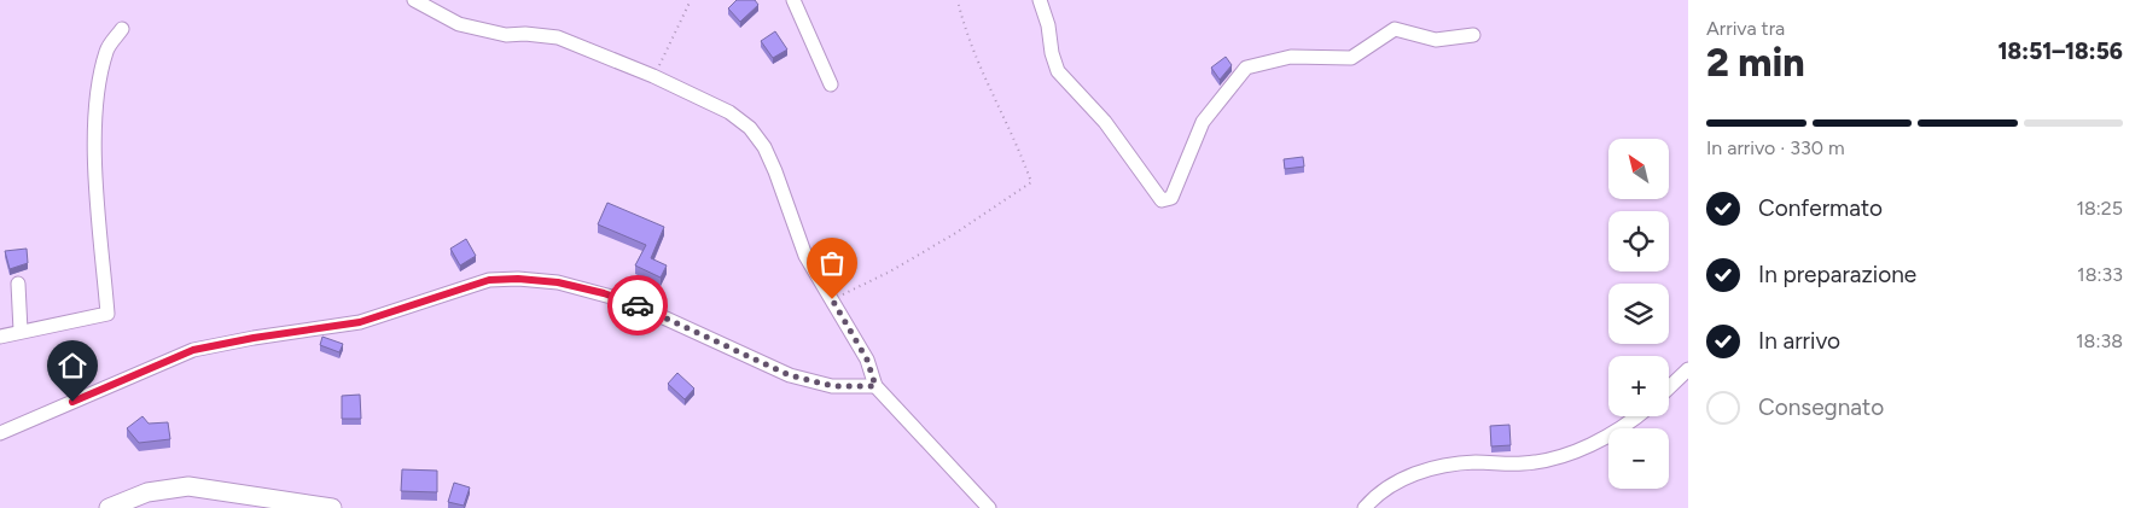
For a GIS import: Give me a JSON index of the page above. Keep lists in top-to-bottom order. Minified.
{"north":"top left","page":{"heading":["2 min","Arriva tra","18:51–18:56"],"bar":"In arrivo · 330 m","map_buttons":["+","−"],"list":[["Confermato","18:25"],["In preparazione","18:33"],["In arrivo","18:38"],"Consegnato"]}}
